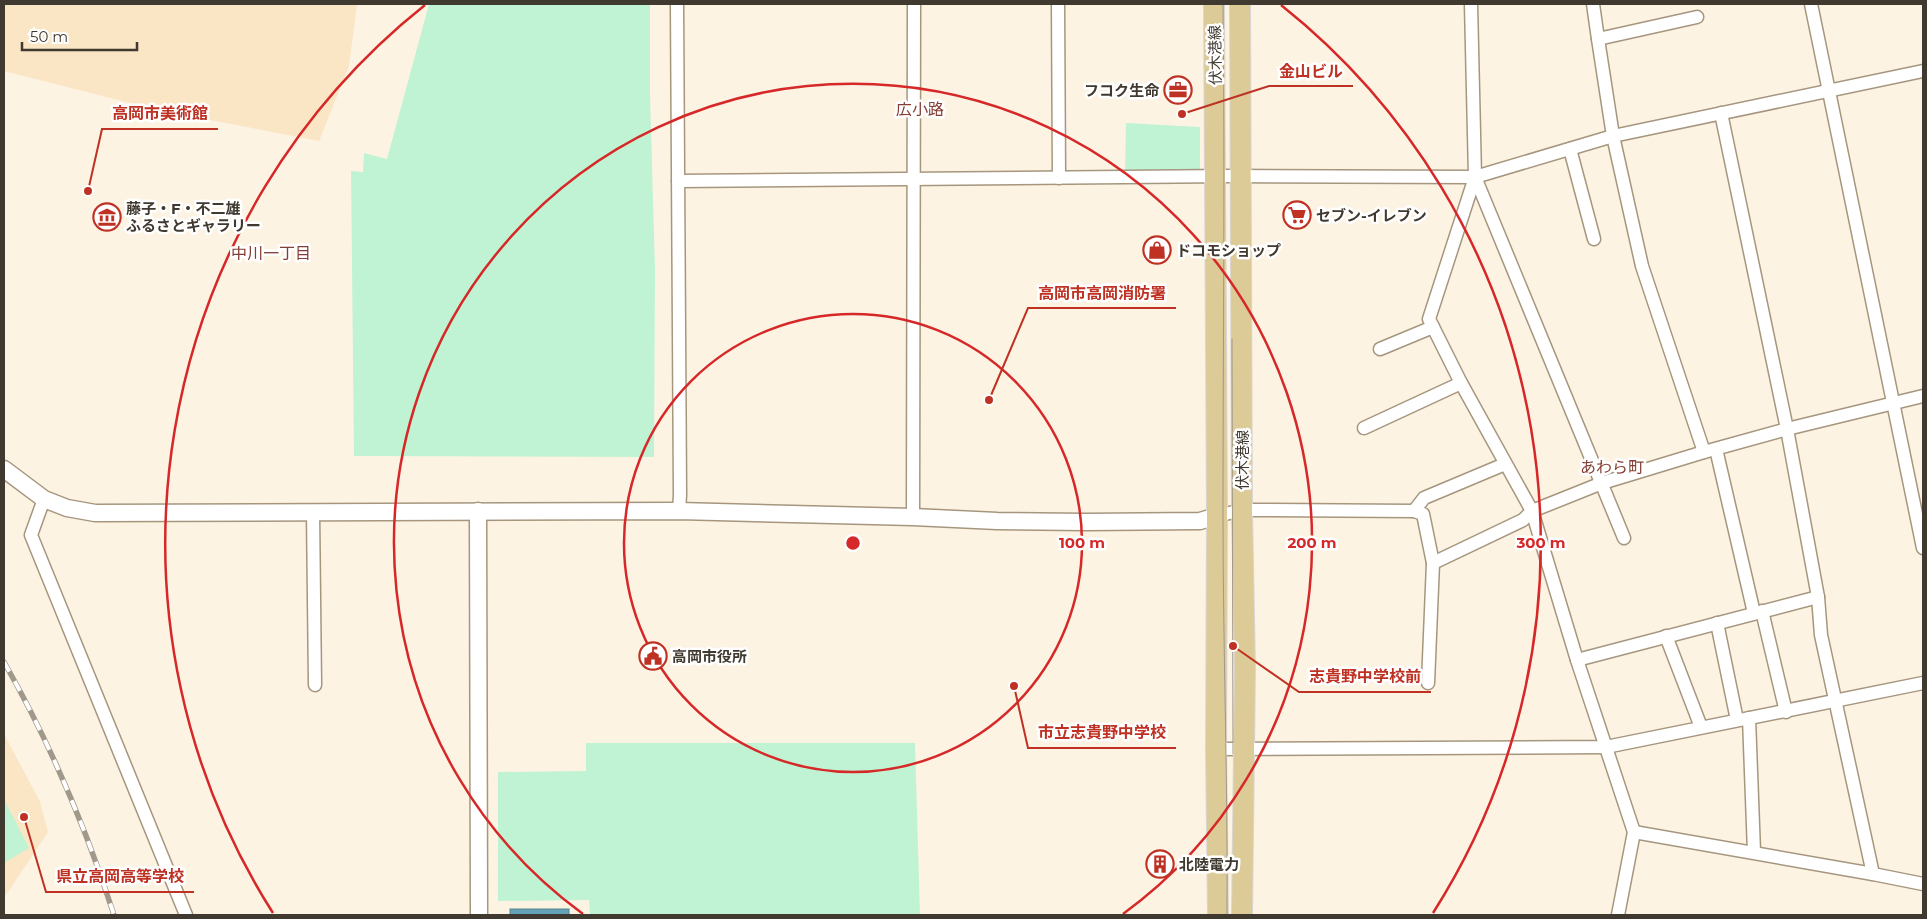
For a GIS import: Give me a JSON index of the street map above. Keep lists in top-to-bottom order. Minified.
{"streets":{"main road":["伏木港線"]},"districts":["広小路","中川一丁目","あわら町"],"places":{"office":["フコク生命"],"other":["金山ビル","高岡市美術館","高岡市高岡消防署","志貴野中学校前","市立志貴野中学校","県立高岡高等学校"],"supermarket":["セブン-イレブン"],"museum":["藤子・F・不二雄 ふるさとギャラリー"],"shop":["ドコモショップ"],"public building":["高岡市役所"],"building":["北陸電力"]},"scale_bar":"50 m","rings":["100 m","200 m","300 m"]}
